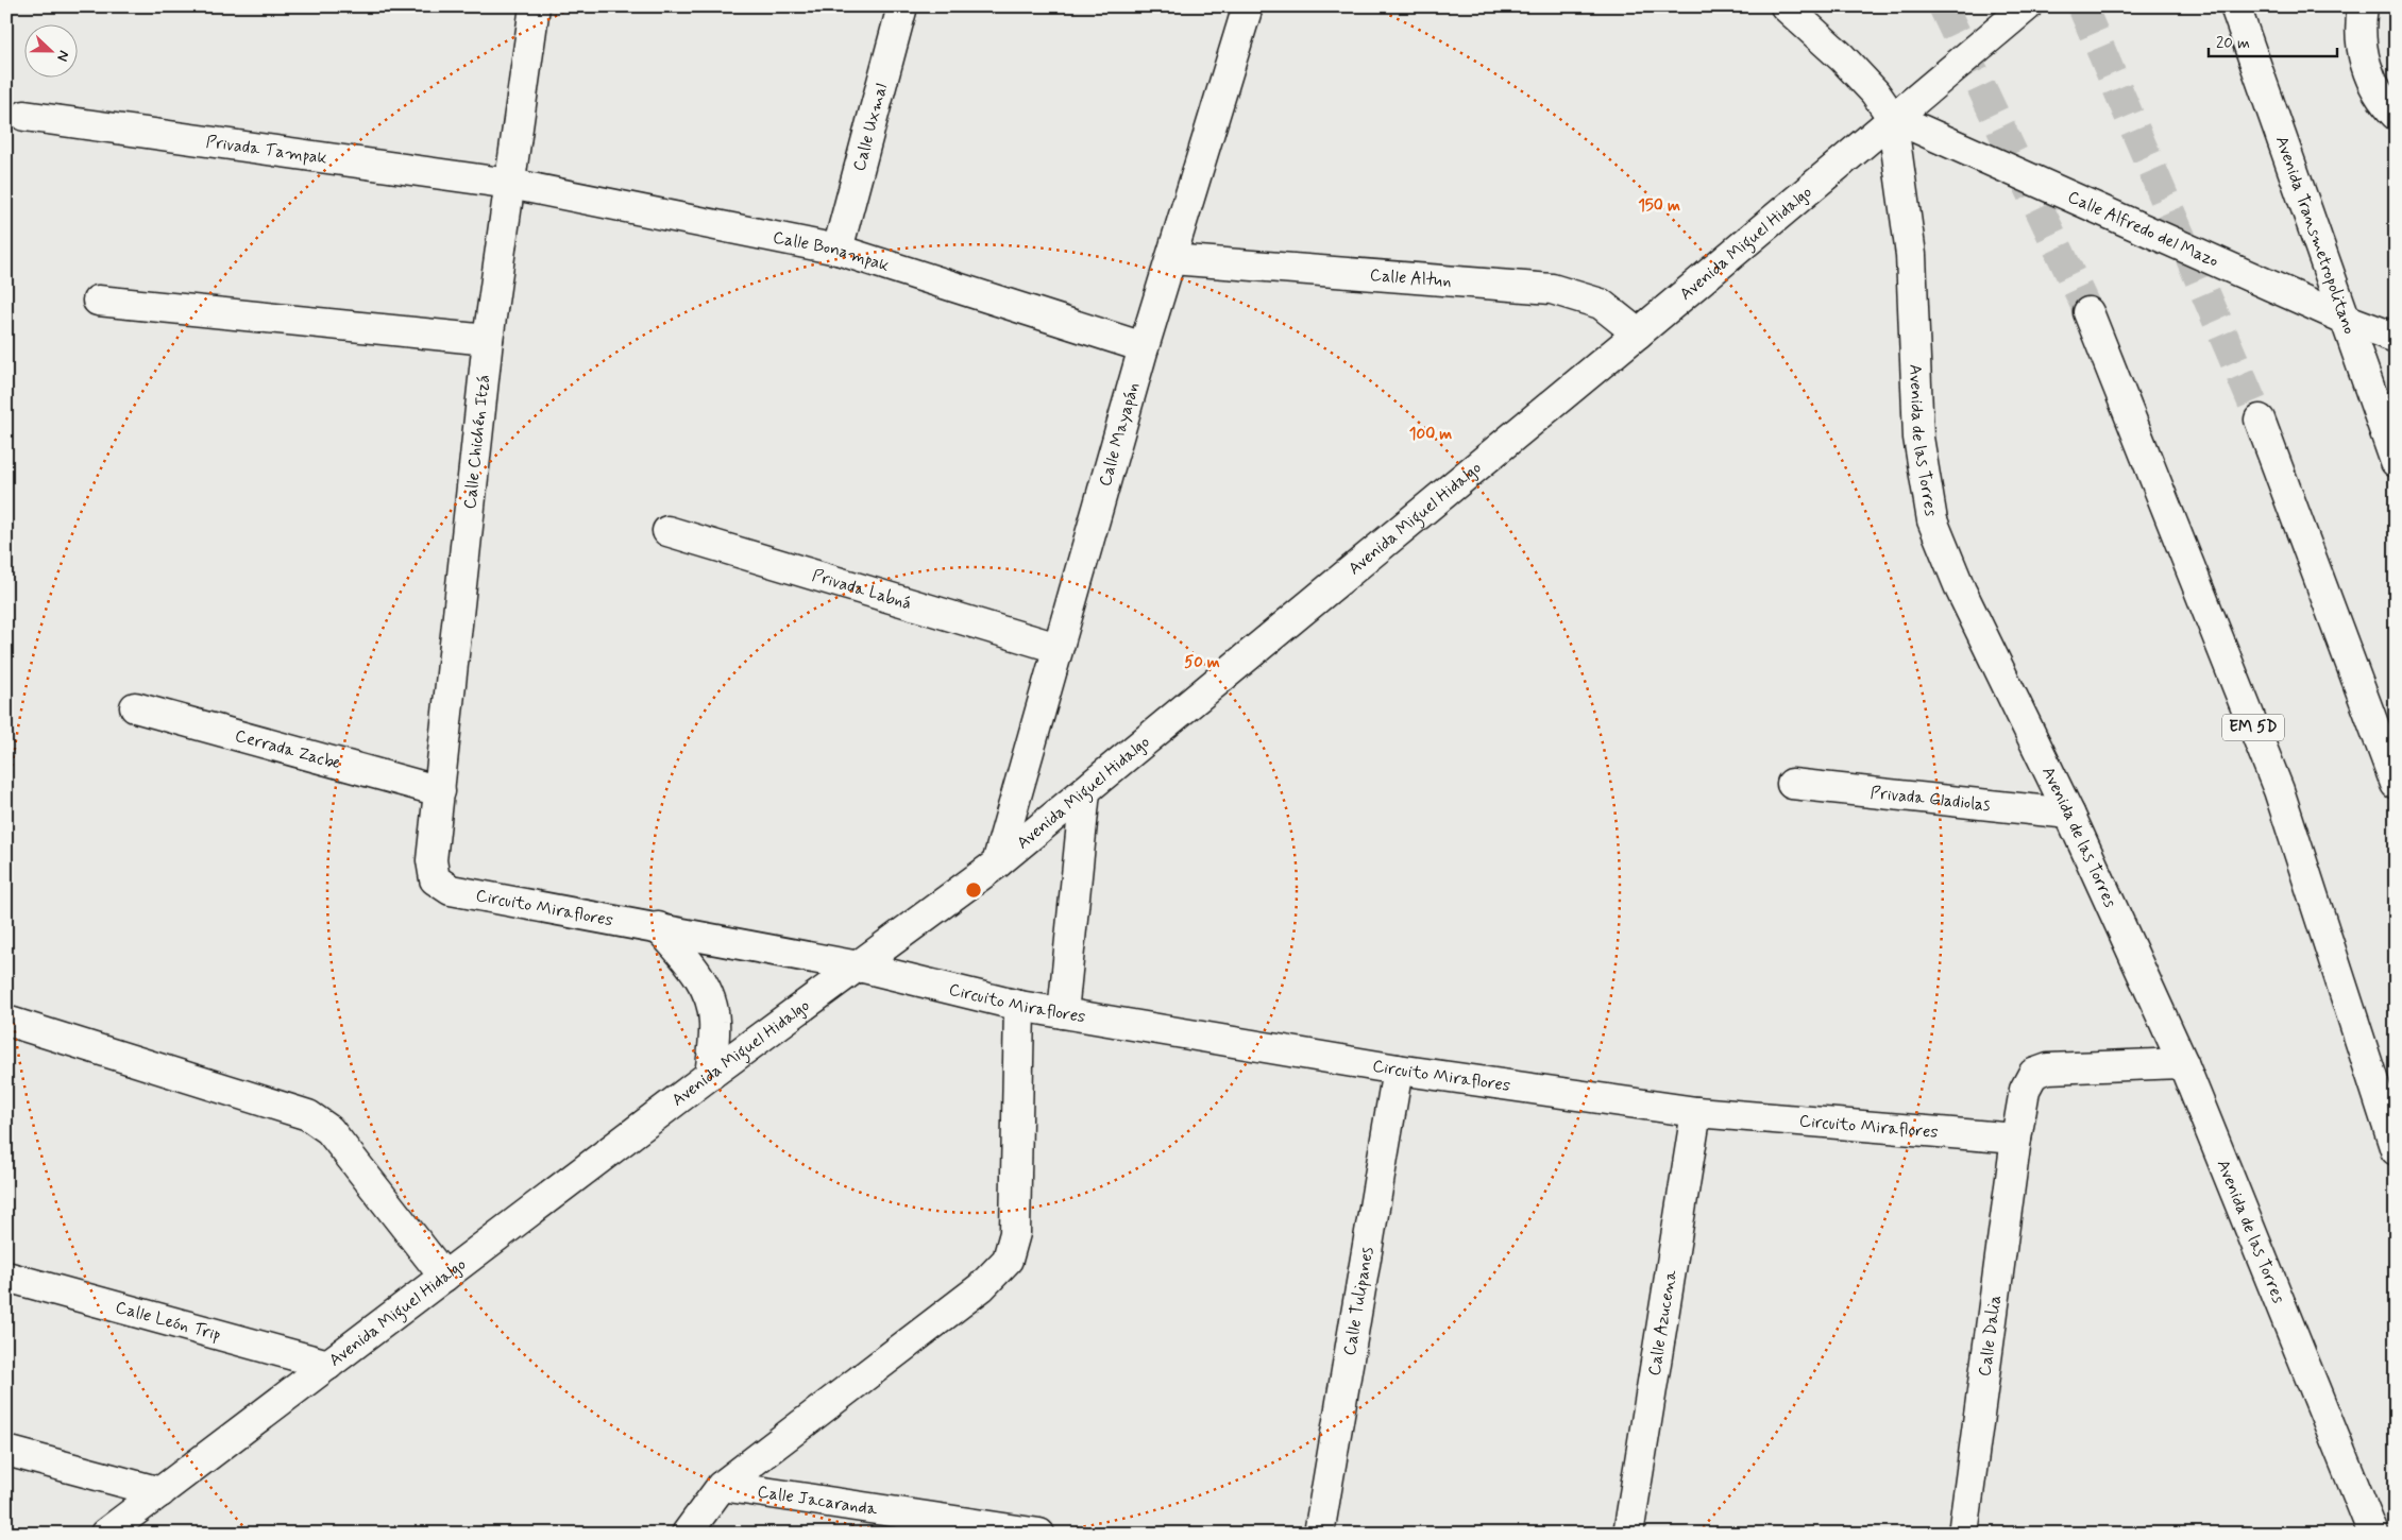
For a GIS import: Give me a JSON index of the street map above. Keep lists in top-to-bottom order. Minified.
{"streets":{"main road":["Calle Uxmal","Privada Tampak","Calle Alfredo del Mazo","Avenida Transmetropolitano","Avenida Miguel Hidalgo","Calle Bonampak","Calle Altun","Calle Mayapán","Avenida de las Torres","Calle Chichén Itzá","Privada Labná","EM 5D","Cerrada Zacbe","Privada Gladiolas","Circuito Miraflores","Calle Tulipanes","Calle León Trip","Calle Azucena","Calle Dalia","Calle Jacaranda"]},"crossings":[["Calle Uxmal","Calle Bonampak"],["Privada Tampak","Calle Bonampak"],["Privada Tampak","Calle Chichén Itzá"],["Calle Alfredo del Mazo","Avenida Transmetropolitano"],["Calle Alfredo del Mazo","Avenida Miguel Hidalgo"],["Calle Alfredo del Mazo","Avenida de las Torres"],["Avenida Miguel Hidalgo","Calle Altun"],["Avenida Miguel Hidalgo","Calle Mayapán"],["Avenida Miguel Hidalgo","Avenida de las Torres"],["Avenida Miguel Hidalgo","Circuito Miraflores"],["Avenida Miguel Hidalgo","Calle León Trip"],["Calle Bonampak","Calle Mayapán"],["Calle Bonampak","Calle Chichén Itzá"],["Calle Altun","Calle Mayapán"],["Calle Mayapán","Privada Labná"],["Avenida de las Torres","Privada Gladiolas"],["Calle Chichén Itzá","Cerrada Zacbe"],["Calle Chichén Itzá","Circuito Miraflores"],["Circuito Miraflores","Calle Tulipanes"],["Circuito Miraflores","Calle Azucena"],["Circuito Miraflores","Calle Dalia"]],"scale_bar":"20 m","north":"right","rings":["150 m","100 m","50 m"]}
